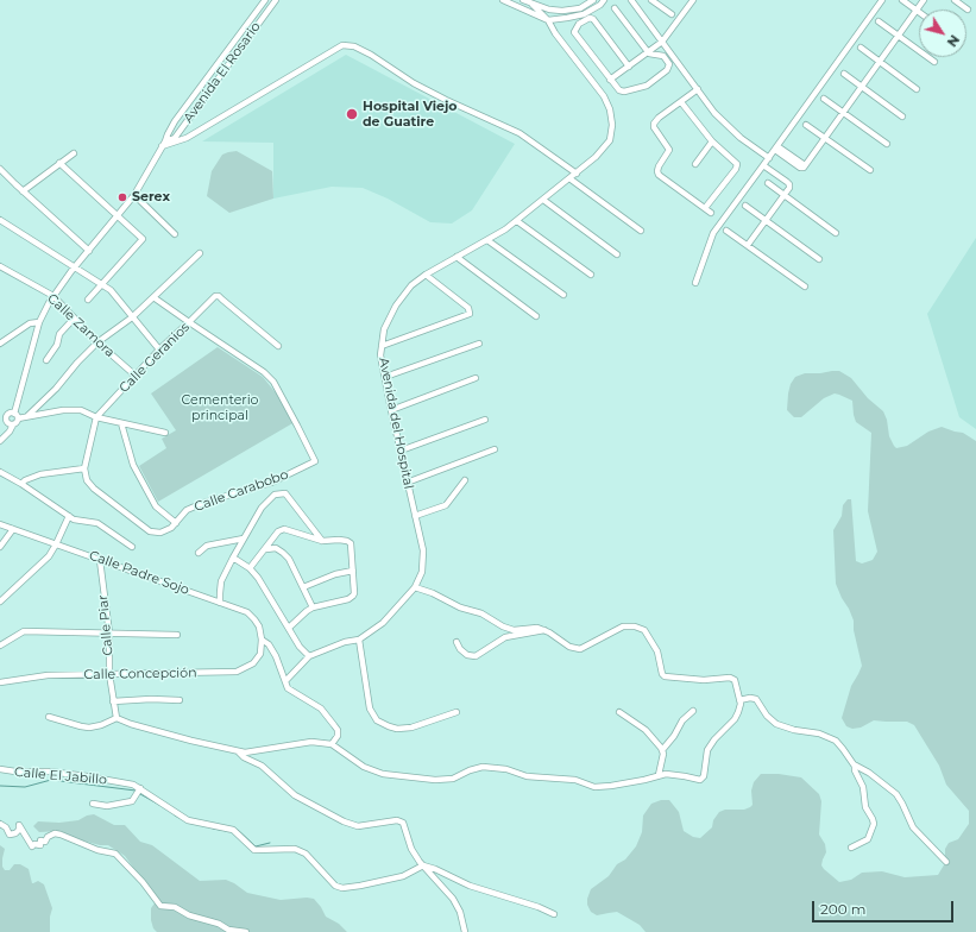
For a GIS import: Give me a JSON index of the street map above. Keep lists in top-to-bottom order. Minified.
{"streets":{"street":["Avenida El Rosario","Calle Zamora","Calle Geranios","Avenida del Hospital","Calle Carabobo","Calle Padre Sojo","Calle Piar","Calle Concepción","Calle El Jabillo"]},"crossings":[["Avenida El Rosario","Calle Zamora"],["Calle Zamora","Calle Geranios"],["Calle Geranios","Calle Carabobo"],["Avenida del Hospital","Calle Padre Sojo"],["Calle Padre Sojo","Calle Piar"],["Calle Padre Sojo","Calle Concepción"],["Calle Piar","Calle Concepción"]],"parks":["Cementerio principal"],"places":["Hospital Viejo de Guatire","Serex"],"scale_bar":"200 m","north":"bottom right"}
